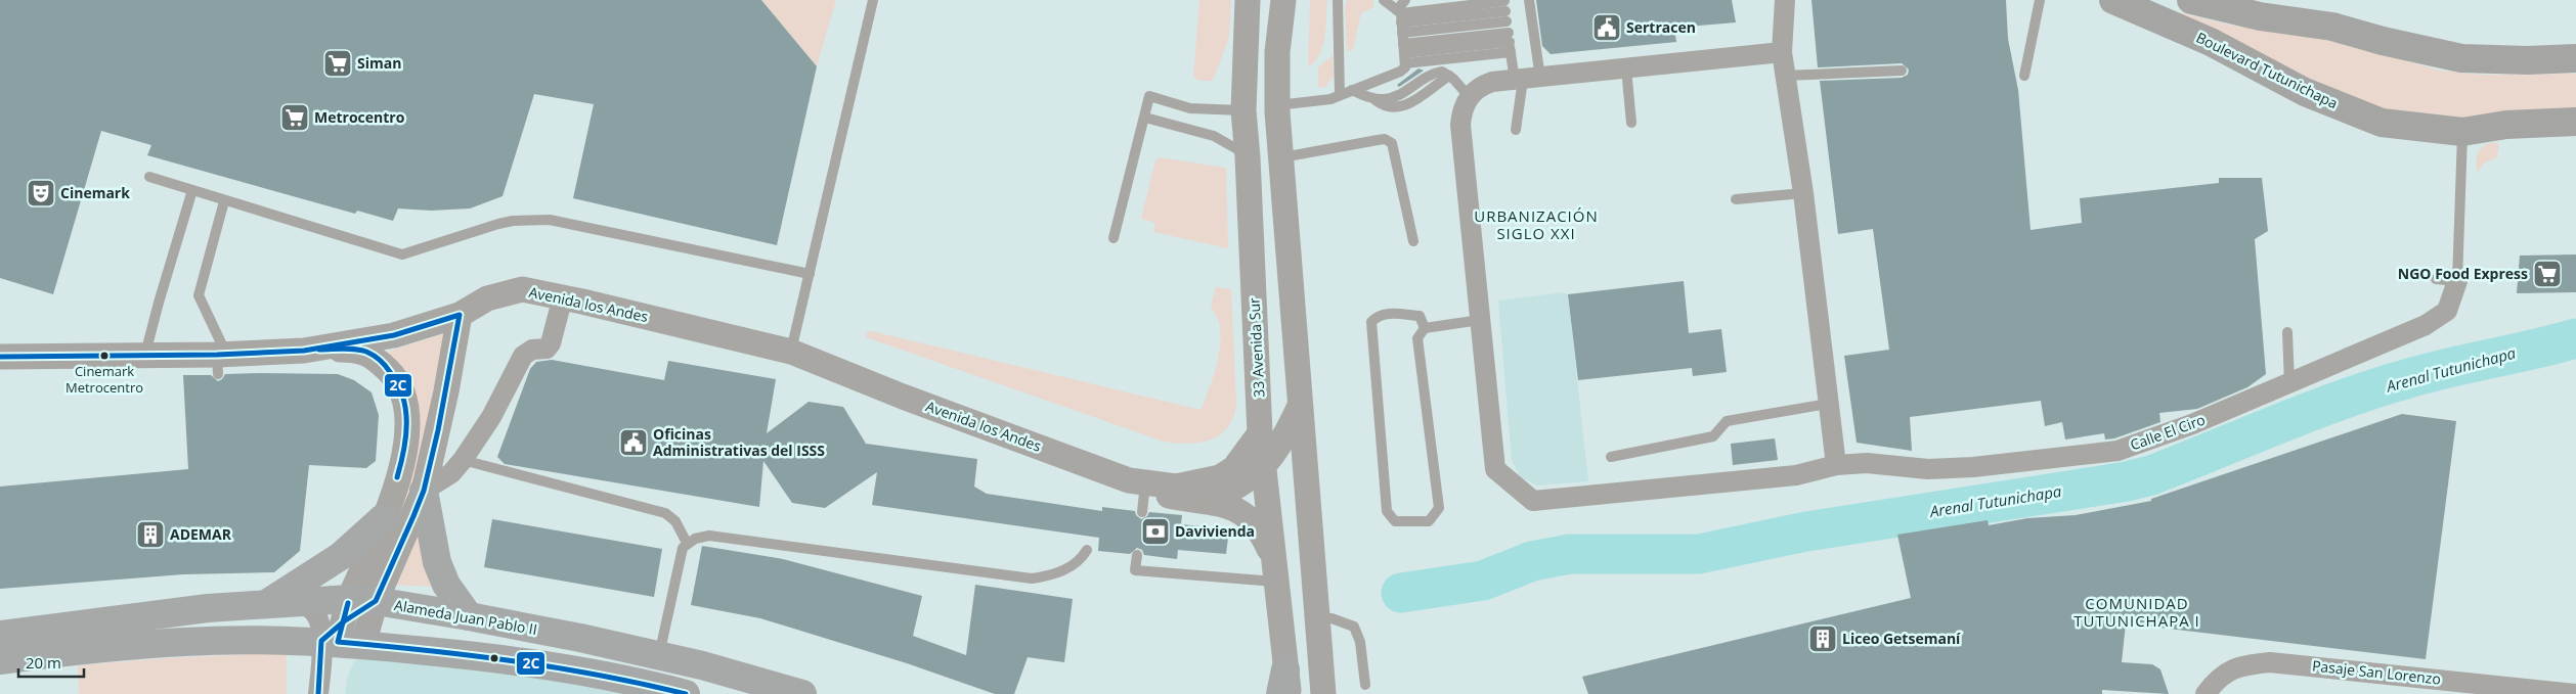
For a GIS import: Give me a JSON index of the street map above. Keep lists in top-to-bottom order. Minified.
{"streets":{"main road":["Boulevard Tutunichapa","Alameda Juan Pablo II"],"street":["Avenida los Andes","33 Avenida Sur","Calle El Ciro","Pasaje San Lorenzo"]},"crossings":[["Avenida los Andes","33 Avenida Sur"]],"districts":["URBANIZACIÓN SIGLO XXI","COMUNIDAD TUTUNICHAPA I"],"water":["Arenal Tutunichapa"],"places":{"public building":["Sertracen","Oficinas Administrativas del ISSS"],"supermarket":["Siman","Metrocentro","NGO Food Express"],"theatre":["Cinemark"],"other":["Cinemark Metrocentro"],"bank":["Davivienda"],"building":["ADEMAR","Liceo Getsemaní"]},"lines":["transit line 2C"],"scale_bar":"20 m"}
